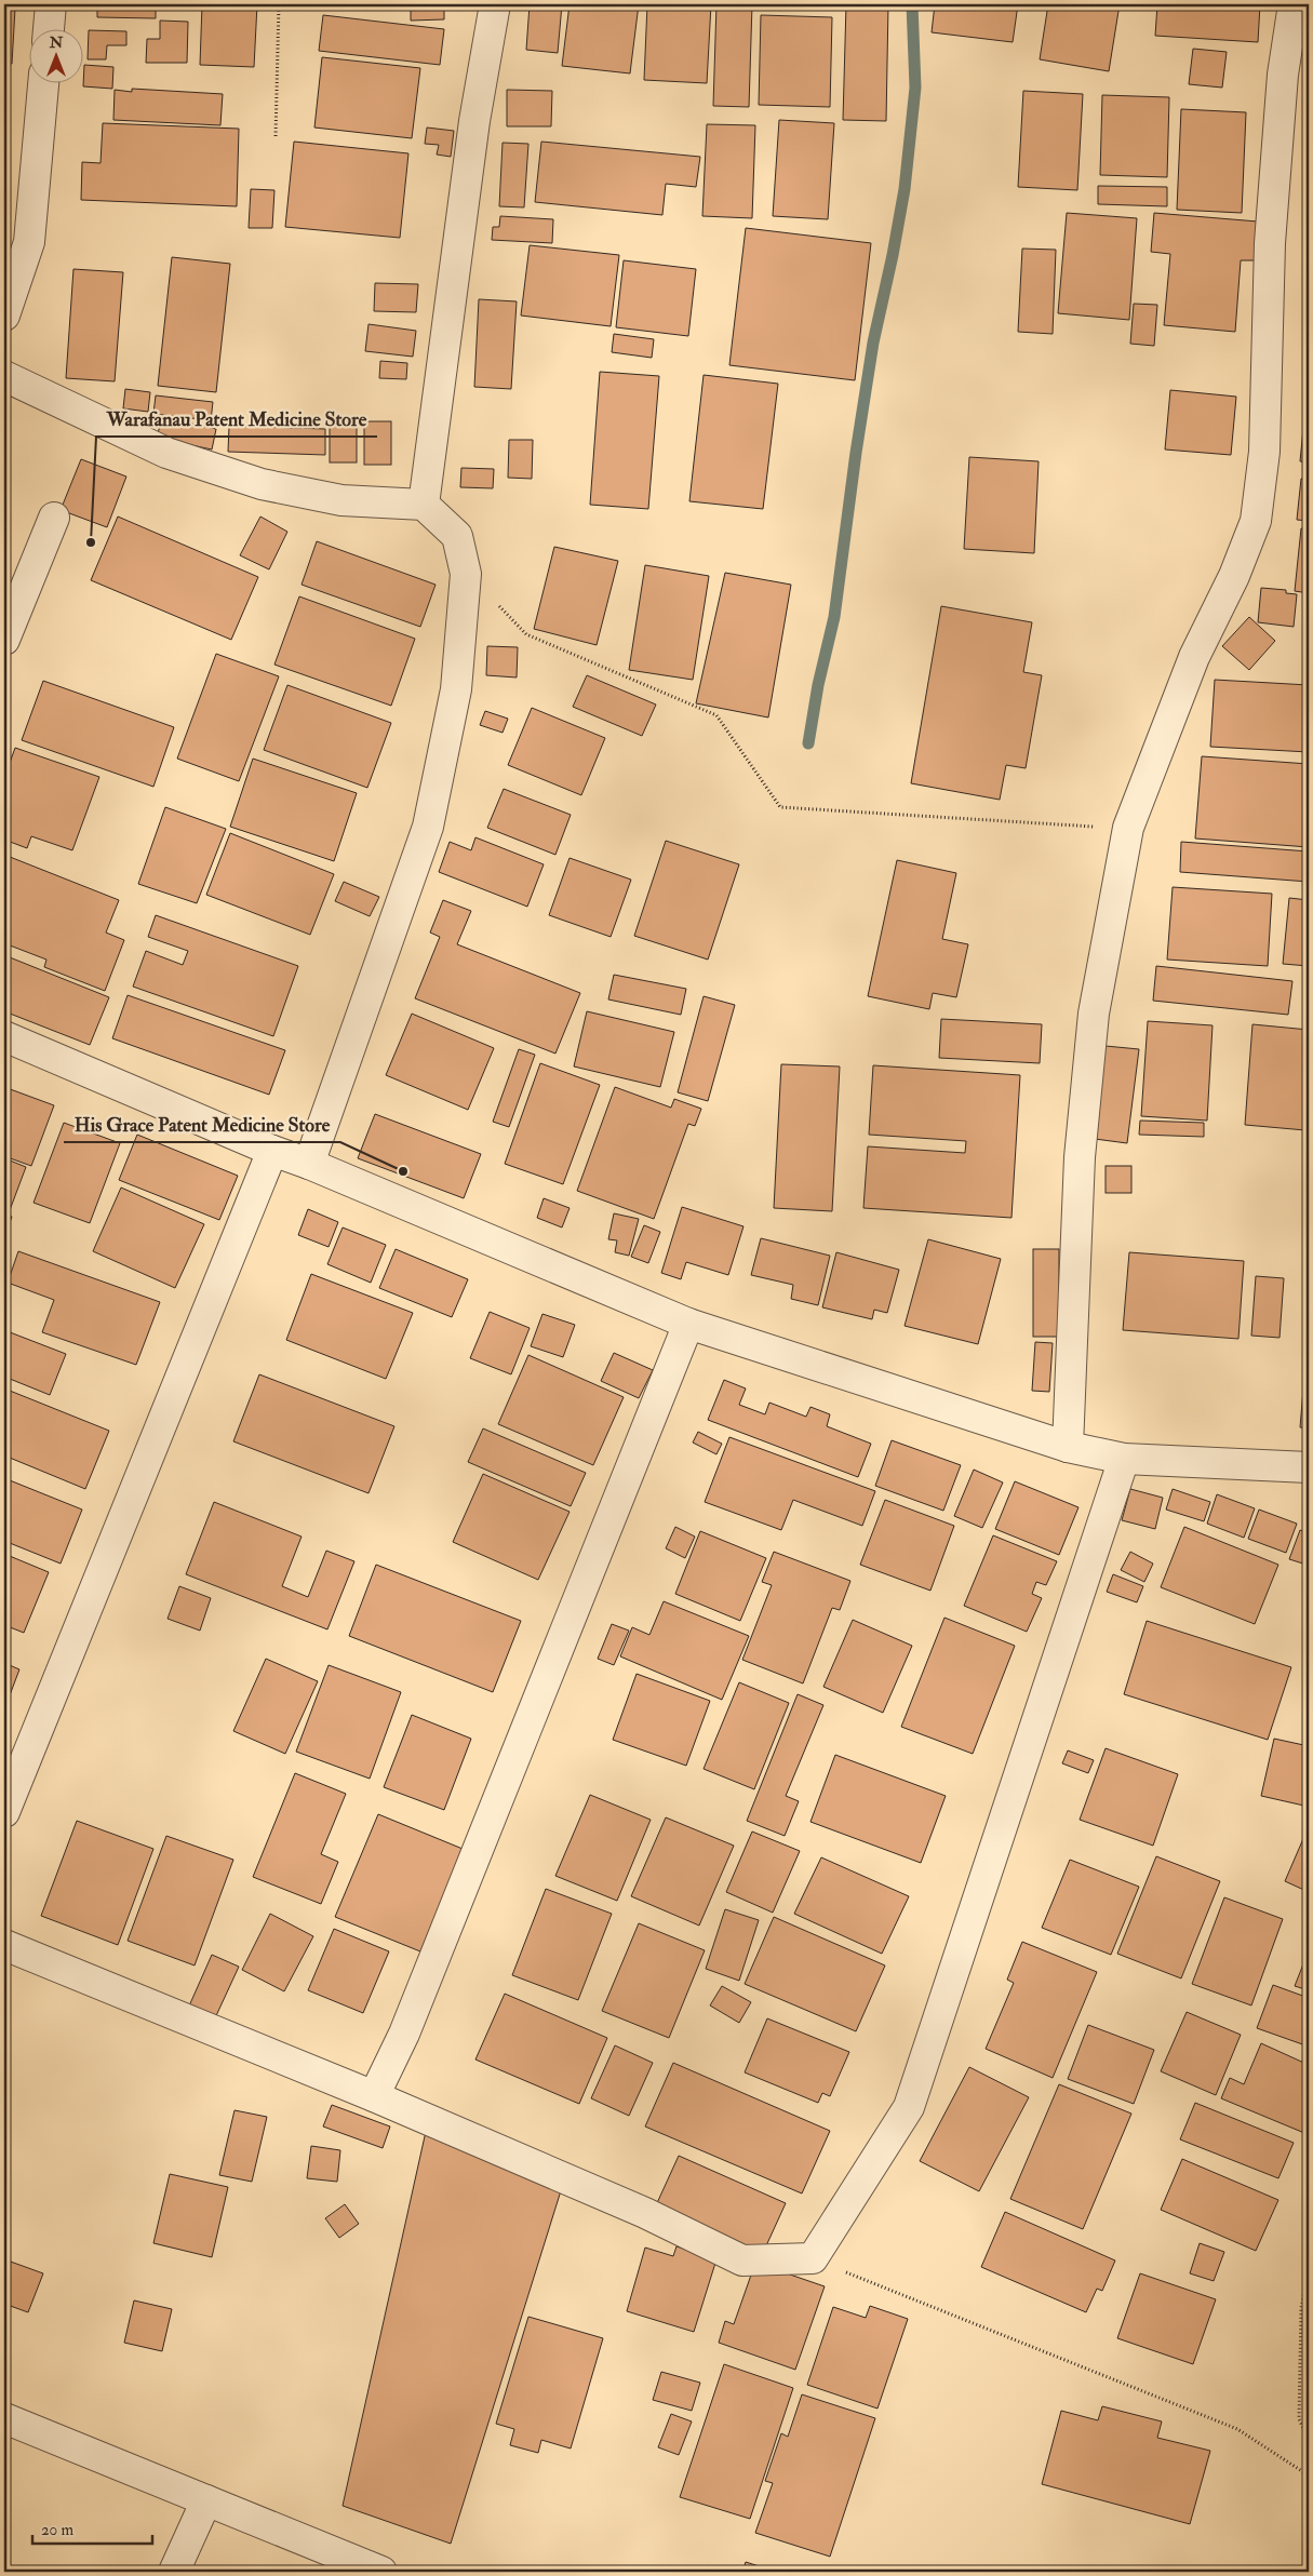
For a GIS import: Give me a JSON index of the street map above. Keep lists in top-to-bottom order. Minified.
{"places":["Warafanau Patent Medicine Store","His Grace Patent Medicine Store"],"scale_bar":"20 m","north":"top"}
